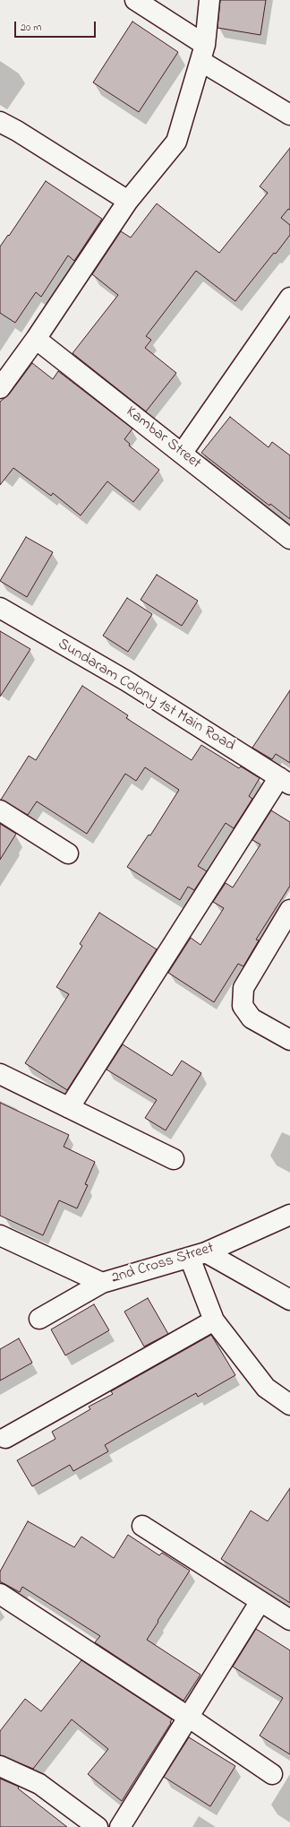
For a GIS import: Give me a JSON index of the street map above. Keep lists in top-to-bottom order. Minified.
{"streets":{"street":["Kambar Street","Sundaram Colony 1st Main Road","2nd Cross Street"]},"scale_bar":"20 m"}
